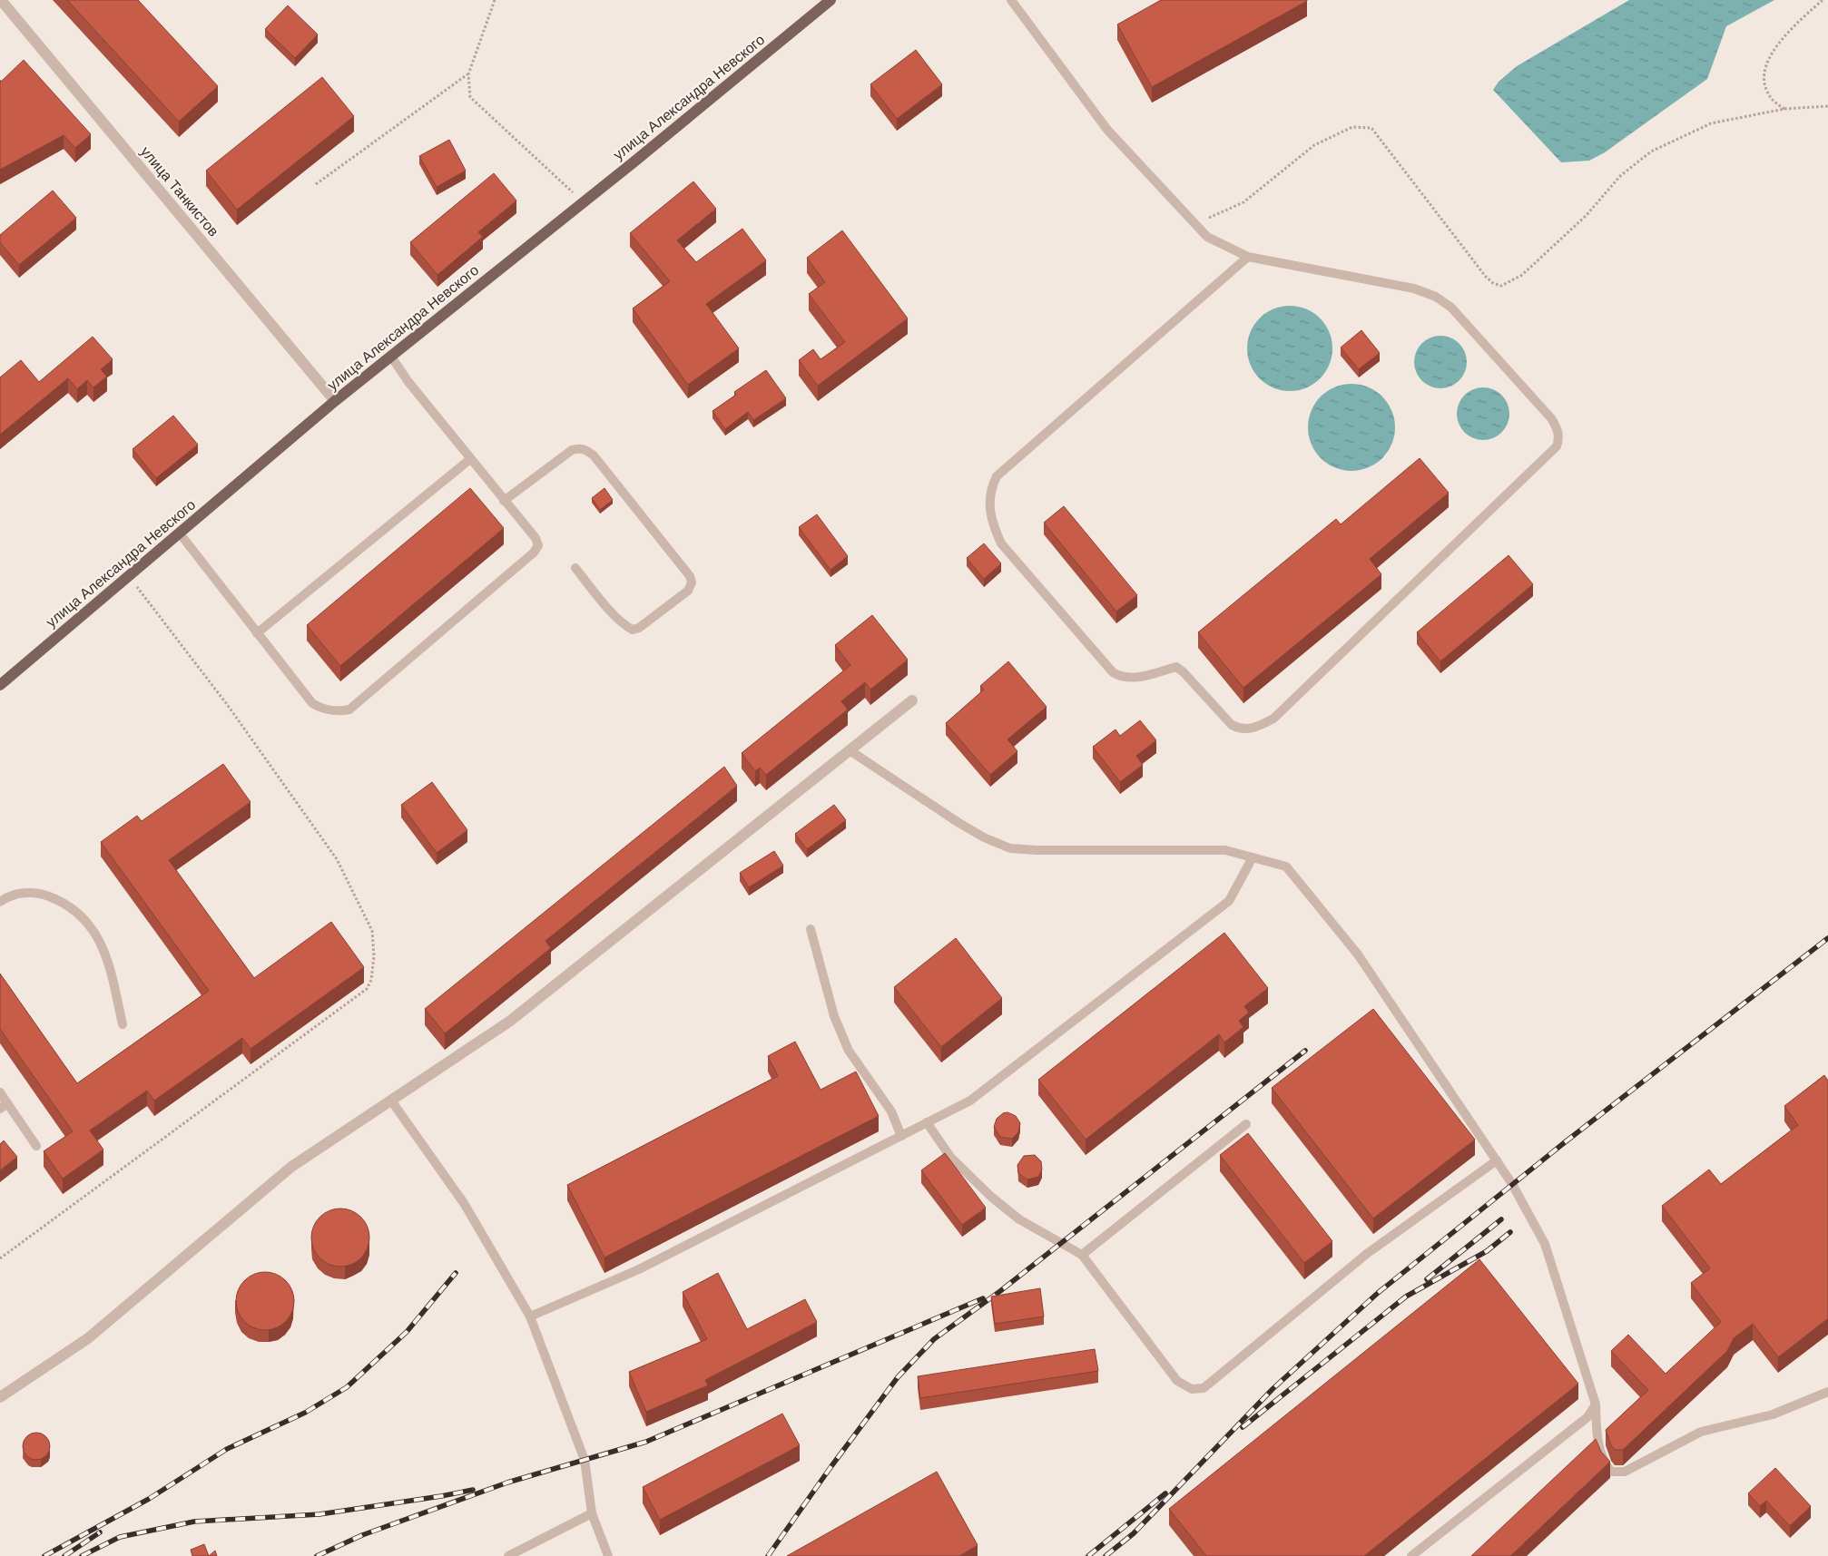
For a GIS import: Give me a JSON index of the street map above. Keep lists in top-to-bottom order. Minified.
{"streets":{"main road":["улица Александра Невского"],"street":["улица Танкистов"]},"crossings":[["улица Александра Невского","улица Танкистов"]]}
